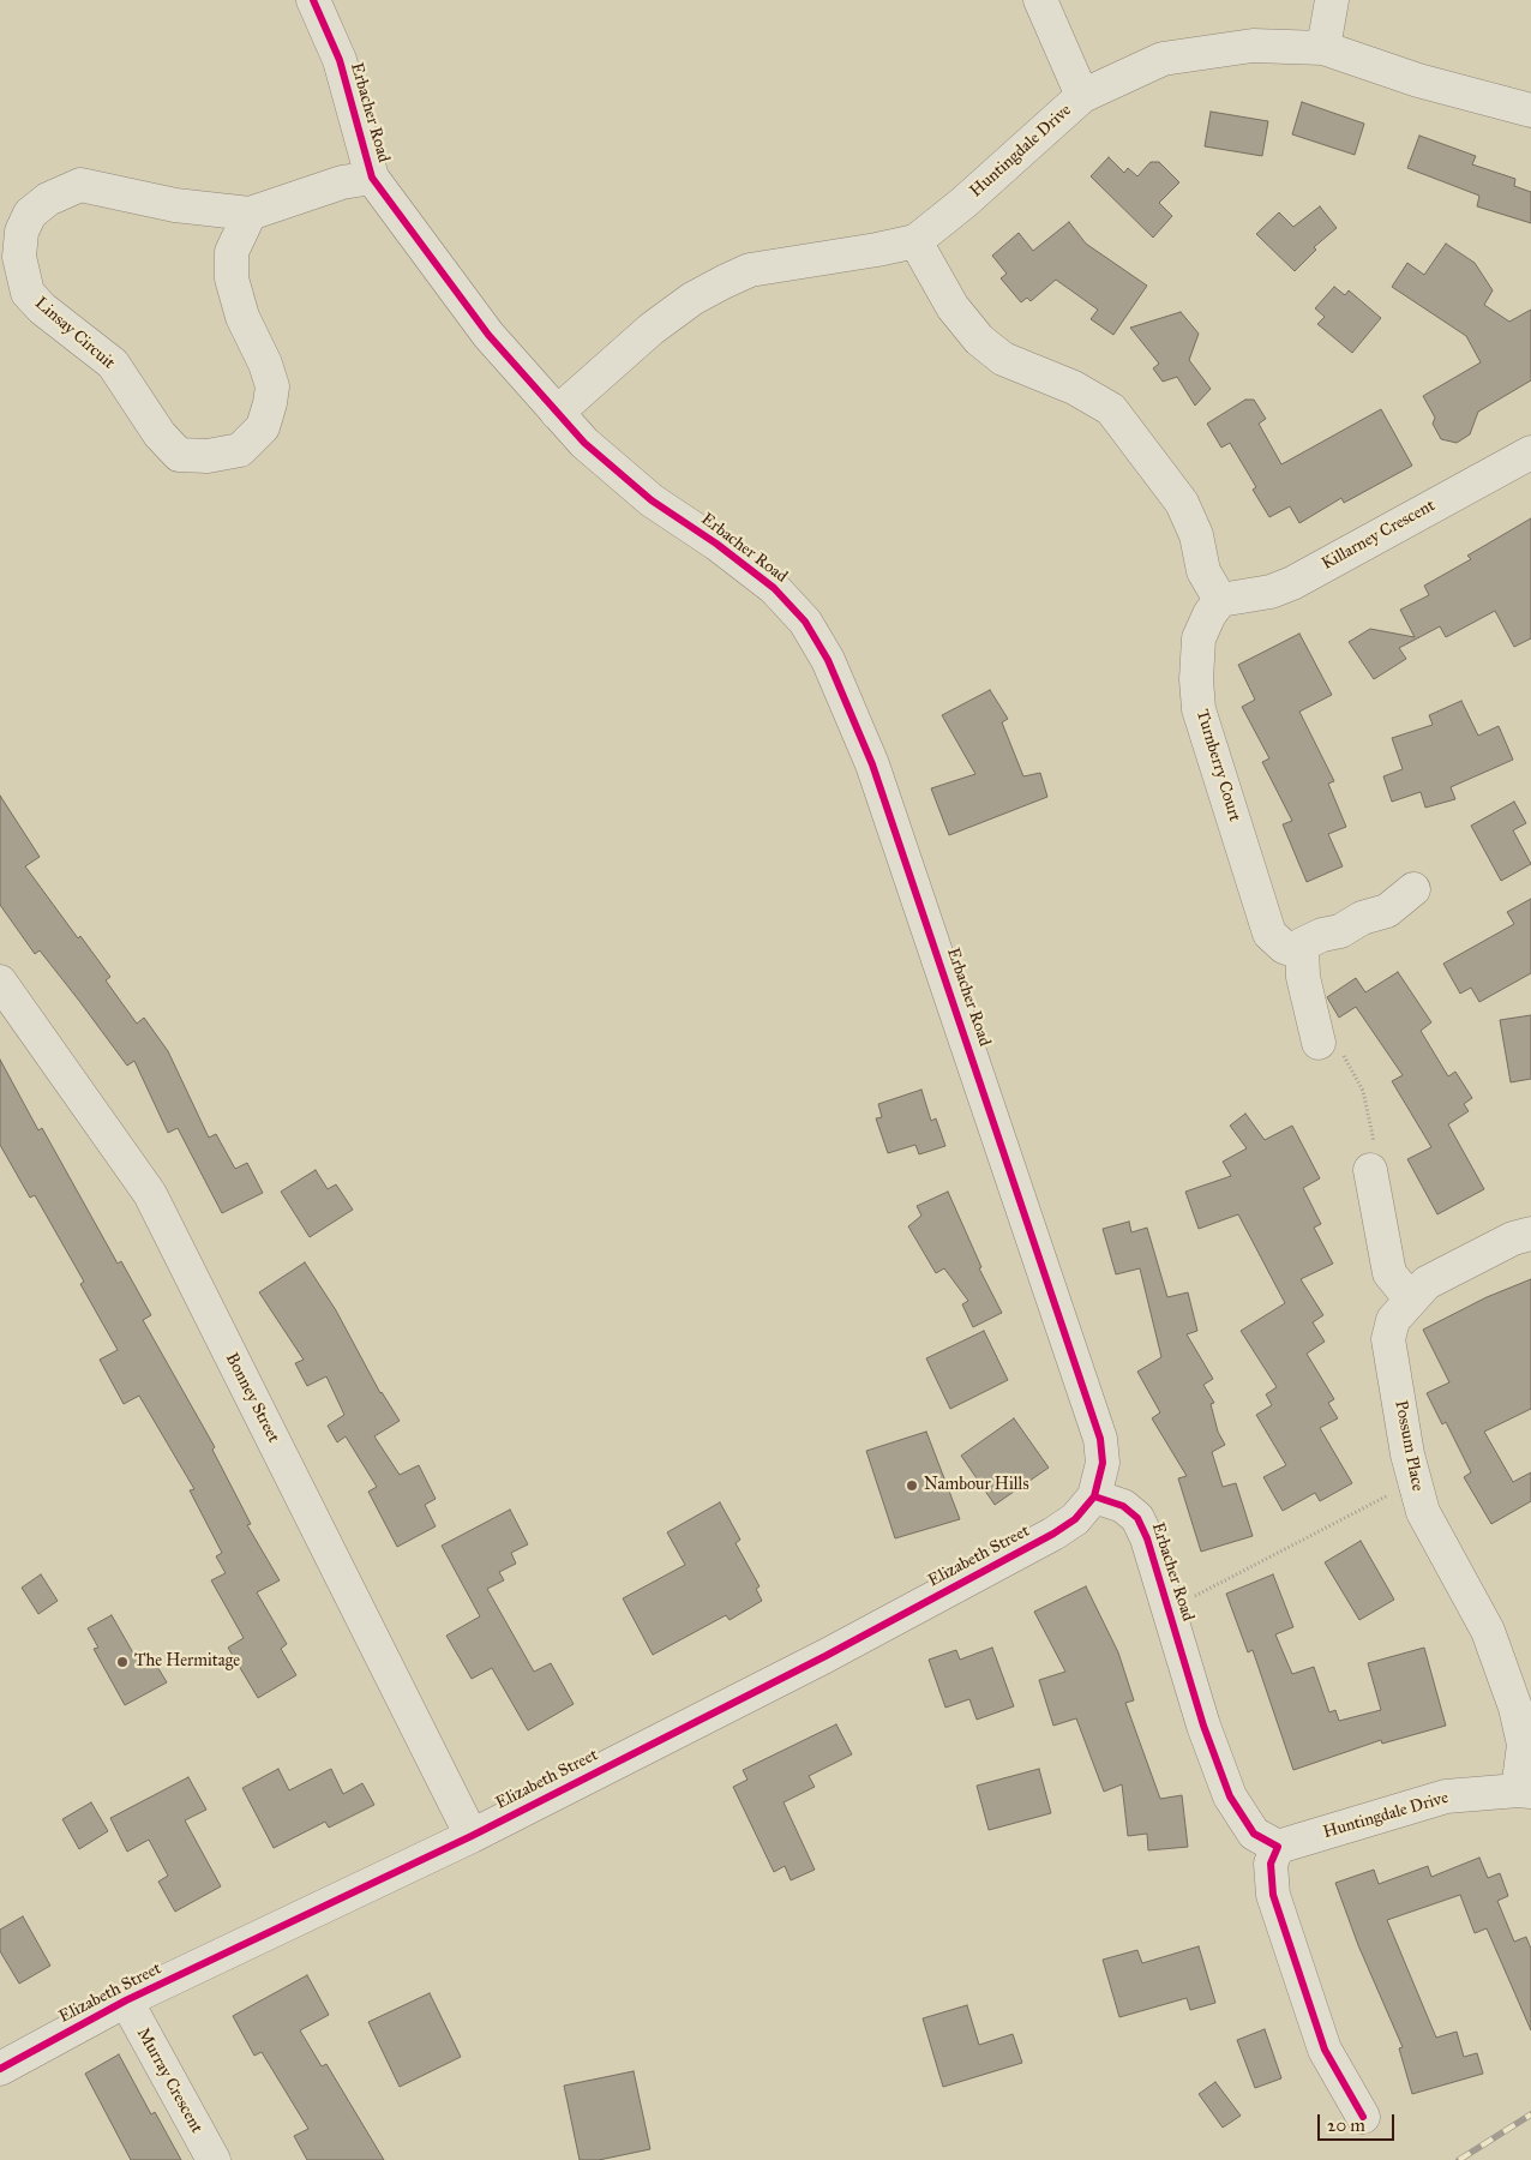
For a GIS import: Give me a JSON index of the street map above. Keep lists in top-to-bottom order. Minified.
{"streets":{"street":["Erbacher Road","Huntingdale Drive","Linsay Circuit","Killarney Crescent","Turnberry Court","Bonney Street","Possum Place","Elizabeth Street","Murray Crescent"]},"crossings":[["Erbacher Road","Huntingdale Drive"],["Erbacher Road","Linsay Circuit"],["Erbacher Road","Elizabeth Street"],["Huntingdale Drive","Possum Place"],["Killarney Crescent","Turnberry Court"],["Bonney Street","Elizabeth Street"],["Elizabeth Street","Murray Crescent"]],"places":["Nambour Hills","The Hermitage"],"scale_bar":"20 m"}
